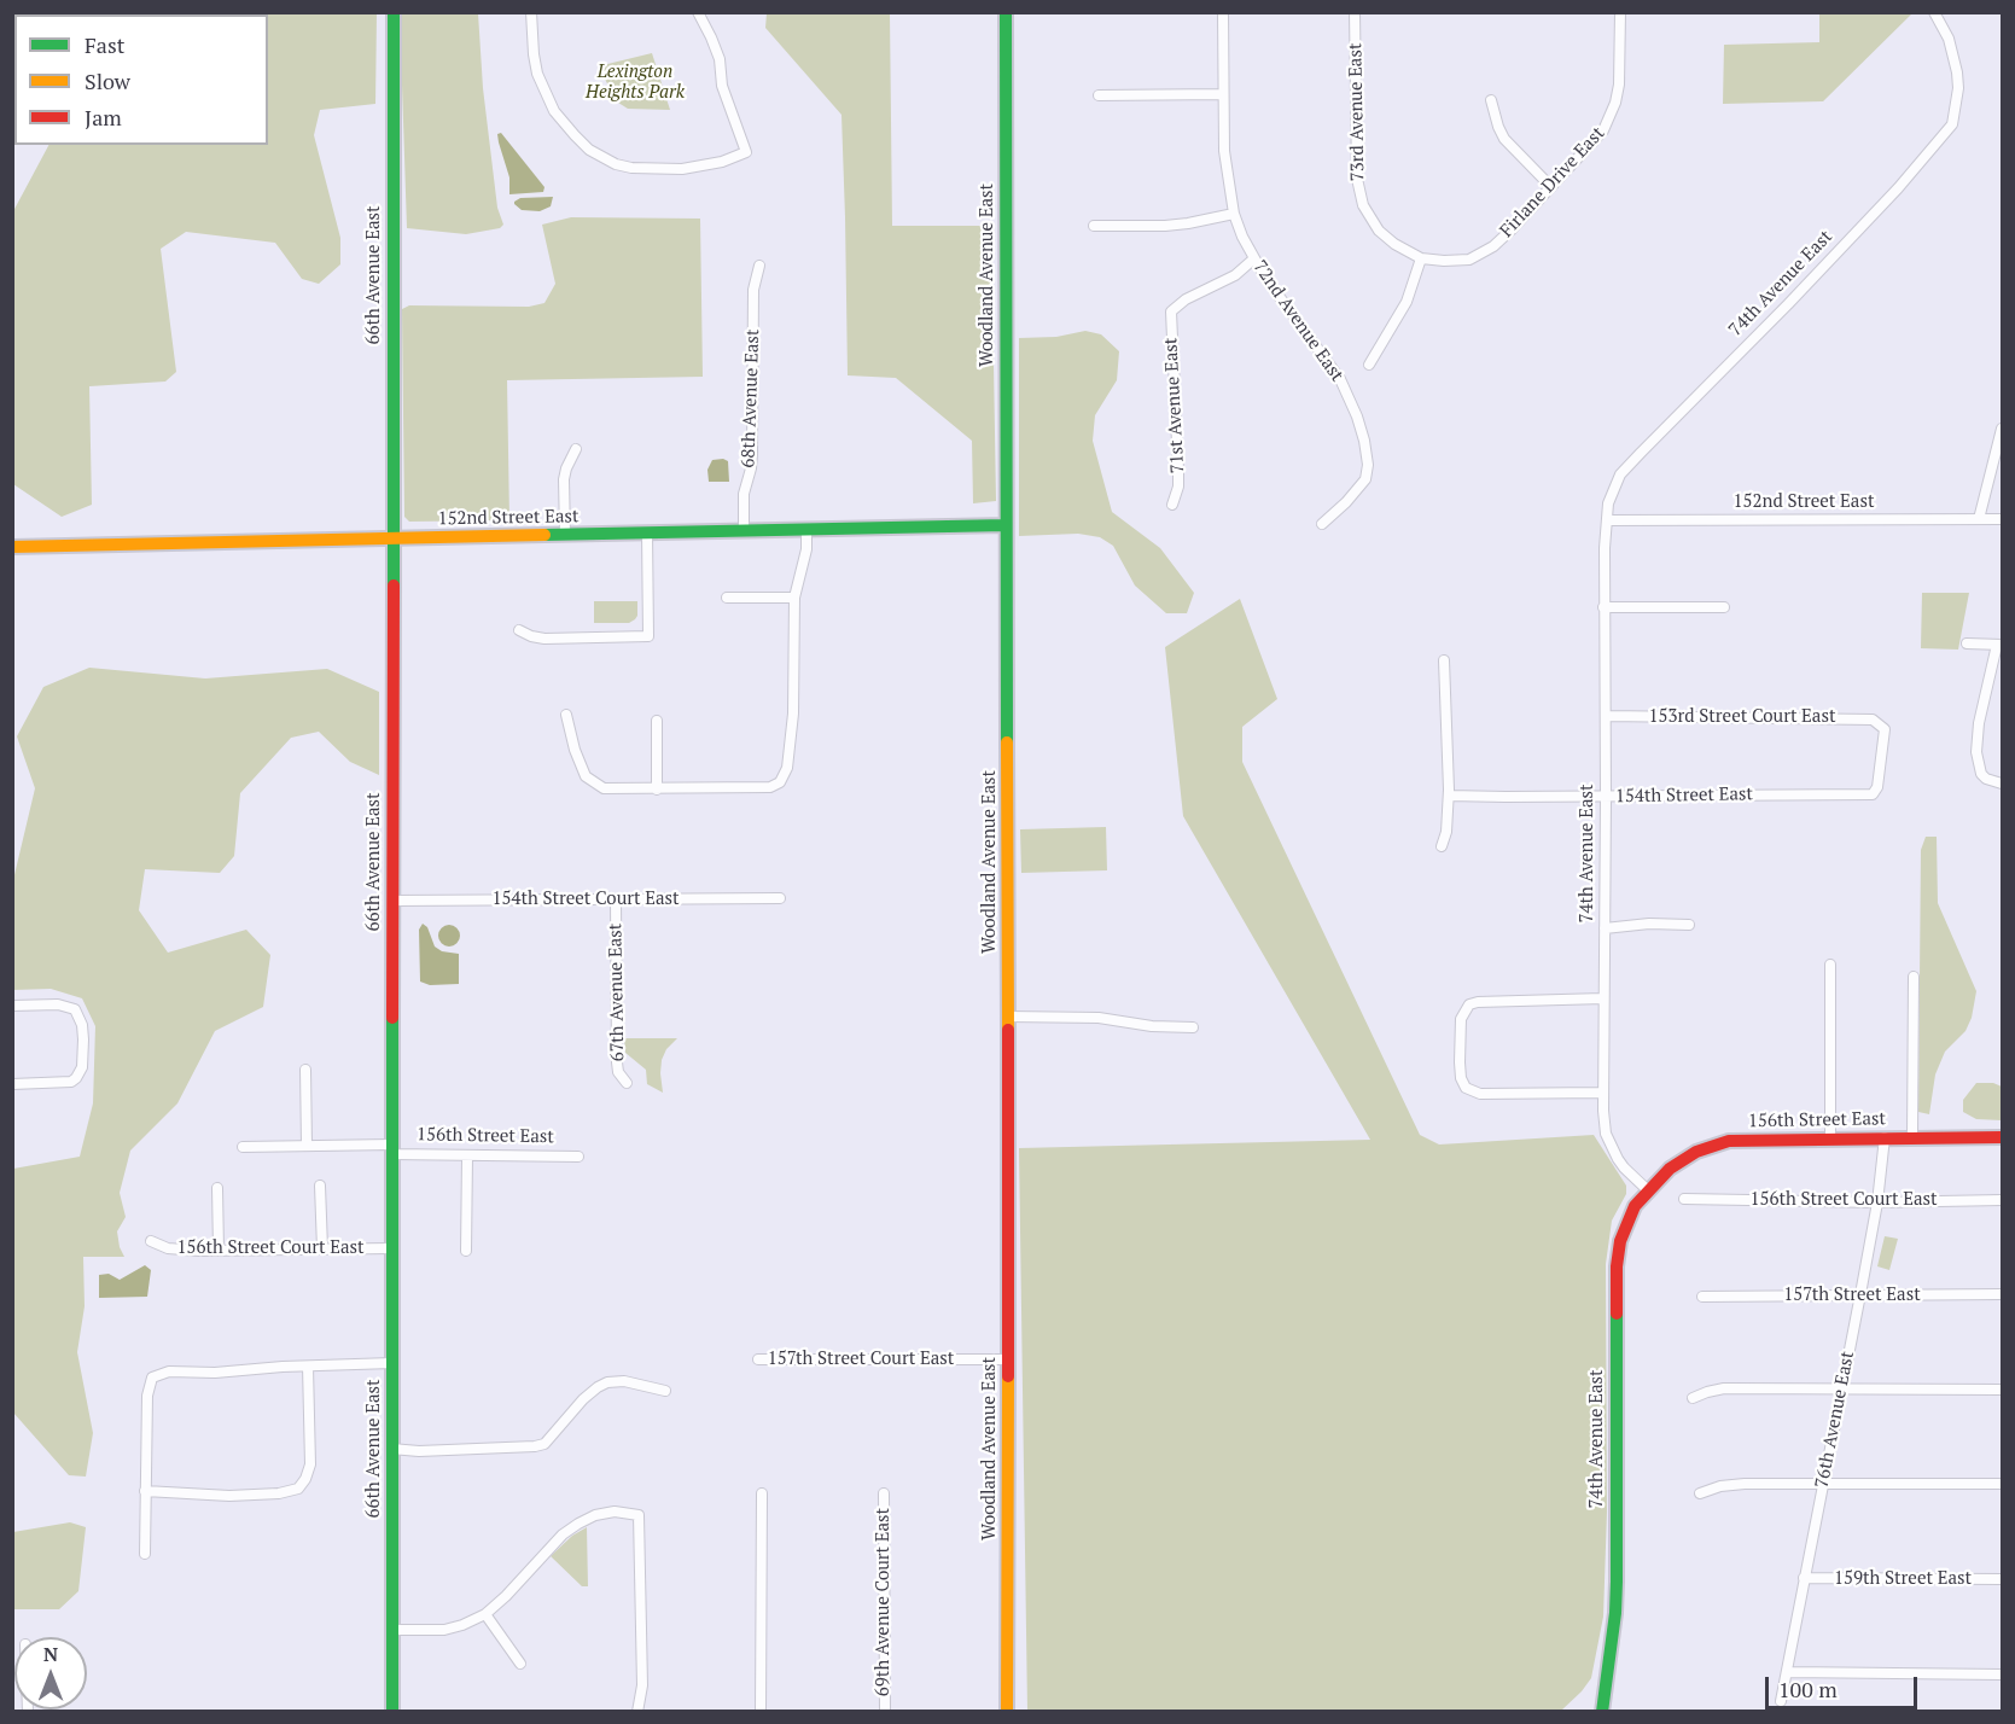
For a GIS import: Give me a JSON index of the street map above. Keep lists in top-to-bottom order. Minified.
{"streets":{"street":["73rd Avenue East","Firlane Drive East","66th Avenue East","Woodland Avenue East","74th Avenue East","72nd Avenue East","68th Avenue East","71st Avenue East","152nd Street East","153rd Street Court East","154th Street East","154th Street Court East","67th Avenue East","156th Street East","156th Street Court East","157th Street East","157th Street Court East","76th Avenue East","159th Street East","69th Avenue Court East"]},"crossings":[["73rd Avenue East","Firlane Drive East"],["66th Avenue East","152nd Street East"],["66th Avenue East","154th Street Court East"],["66th Avenue East","156th Street East"],["66th Avenue East","156th Street Court East"],["Woodland Avenue East","152nd Street East"],["Woodland Avenue East","157th Street Court East"],["74th Avenue East","152nd Street East"],["74th Avenue East","153rd Street Court East"],["74th Avenue East","154th Street East"],["74th Avenue East","156th Street East"],["72nd Avenue East","71st Avenue East"],["68th Avenue East","152nd Street East"],["153rd Street Court East","154th Street East"],["154th Street Court East","67th Avenue East"],["156th Street East","76th Avenue East"],["156th Street Court East","76th Avenue East"],["157th Street East","76th Avenue East"],["76th Avenue East","159th Street East"]],"parks":["Lexington Heights Park"],"legend":["Fast","Slow","Jam"],"scale_bar":"100 m","north":"top"}
